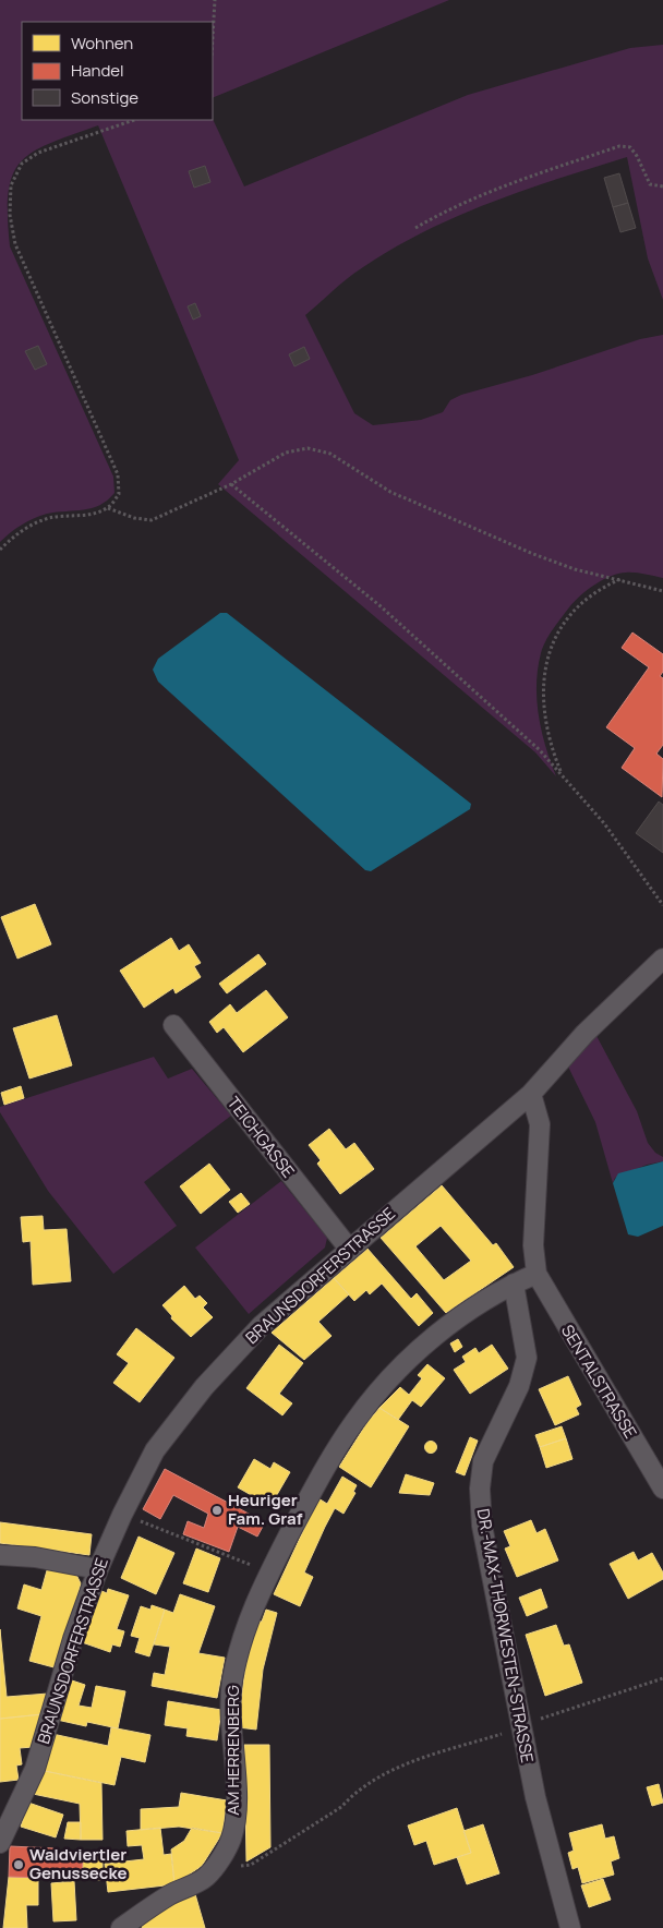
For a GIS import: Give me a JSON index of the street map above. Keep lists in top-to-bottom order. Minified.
{"streets":{"street":["TEICHGASSE","BRAUNSDORFERSTRASSE","SENTALSTRASSE","DR.-MAX-THORWESTEN-STRASSE","AM HERRENBERG"]},"crossings":[["TEICHGASSE","BRAUNSDORFERSTRASSE"],["SENTALSTRASSE","AM HERRENBERG"],["DR.-MAX-THORWESTEN-STRASSE","AM HERRENBERG"]],"places":["Heuriger Fam. Graf","Waldviertler Genussecke"],"legend":["Wohnen","Handel","Sonstige"]}
